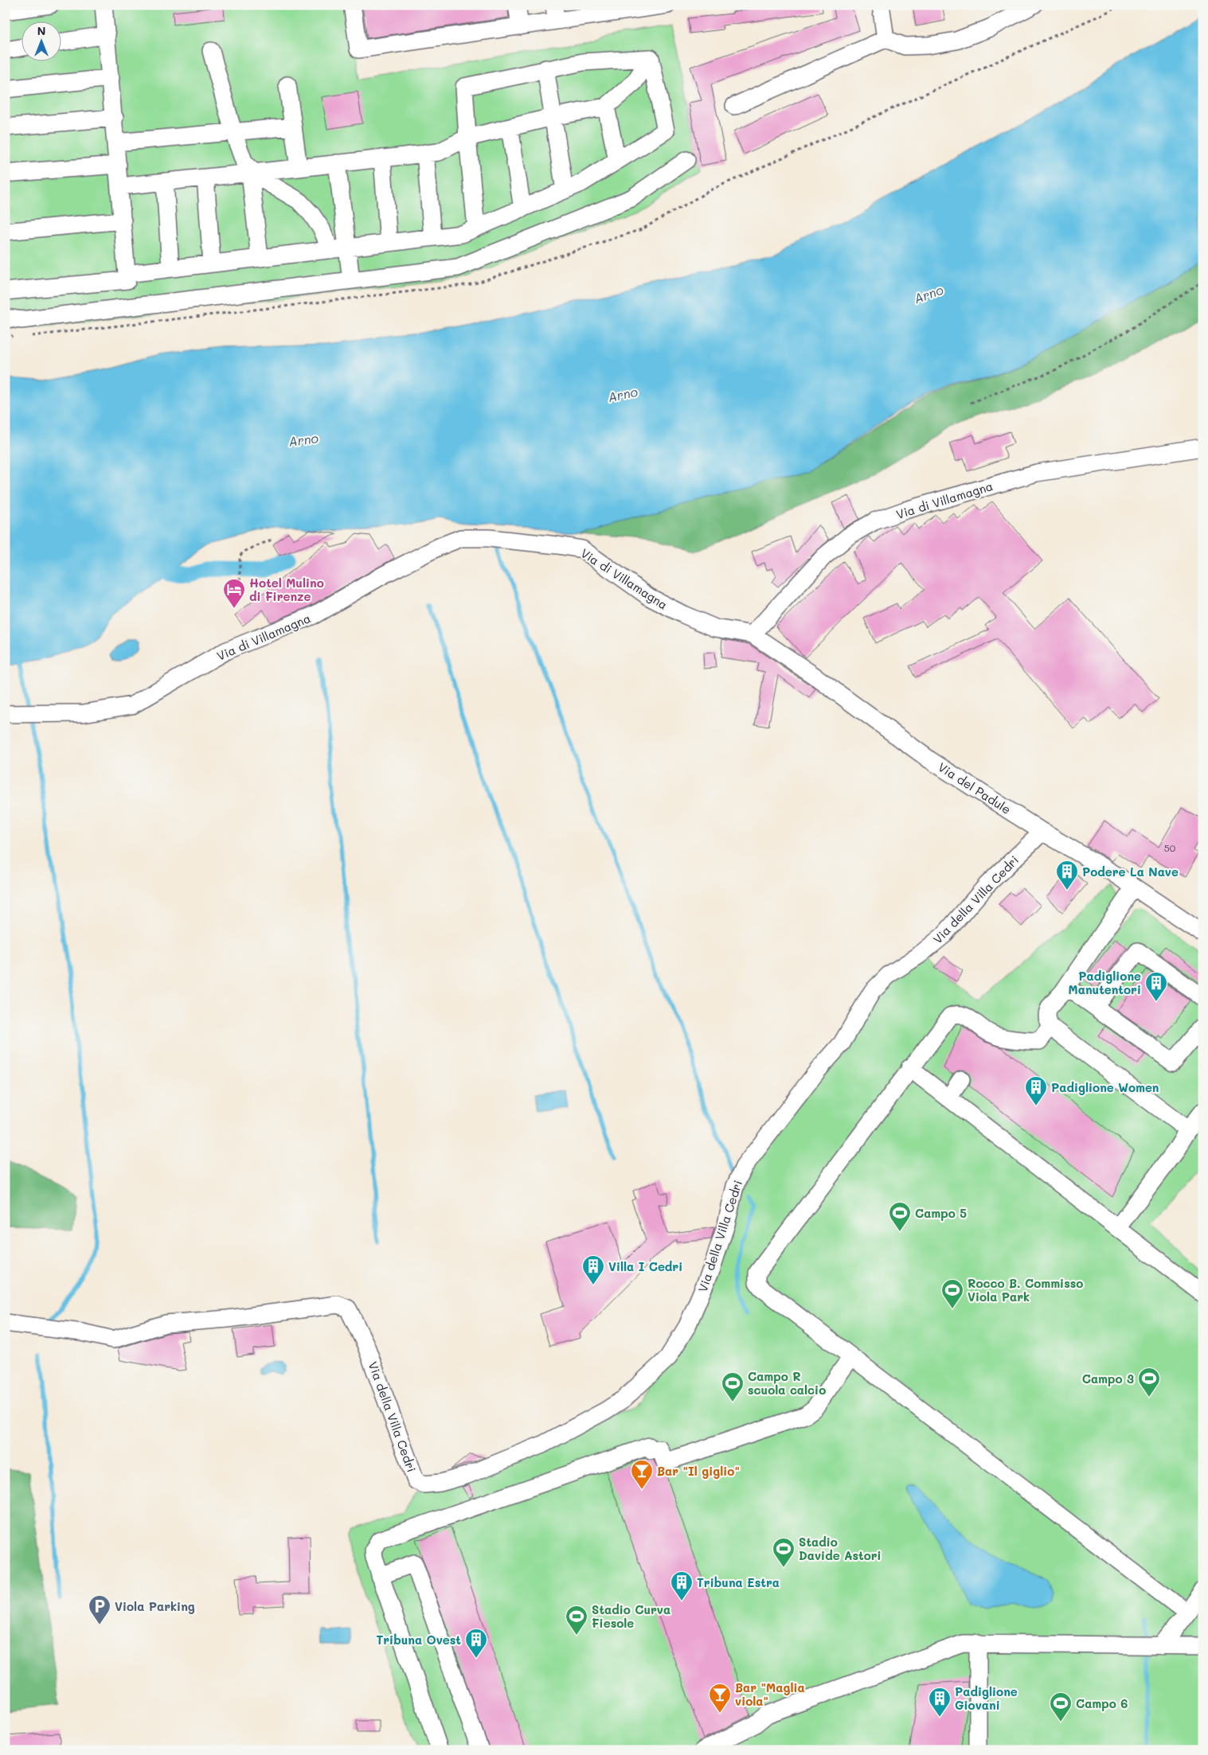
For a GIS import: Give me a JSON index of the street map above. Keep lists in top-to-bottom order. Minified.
{"streets":{"street":["Via di Villamagna","Via del Padule","Via della Villa Cedri"]},"crossings":[["Via di Villamagna","Via del Padule"],["Via del Padule","Via della Villa Cedri"]],"water":["Arno"],"places":{"hotel":["Hotel Mulino di Firenze"],"building":["Podere La Nave","Padiglione Manutentori","Padiglione Women","Villa I Cedri","Tribuna Estra","Tribuna Ovest","Padiglione Giovani"],"sports":["Campo 5","Rocco B. Commisso Viola Park","Campo 3","Campo R scuola calcio","Stadio Davide Astori","Stadio Curva Fiesole","Campo 6"],"bar":["Bar \"Il giglio\"","Bar \"Maglia viola\""],"parking":["Viola Parking"]},"house_numbers":["50"],"north":"top"}
